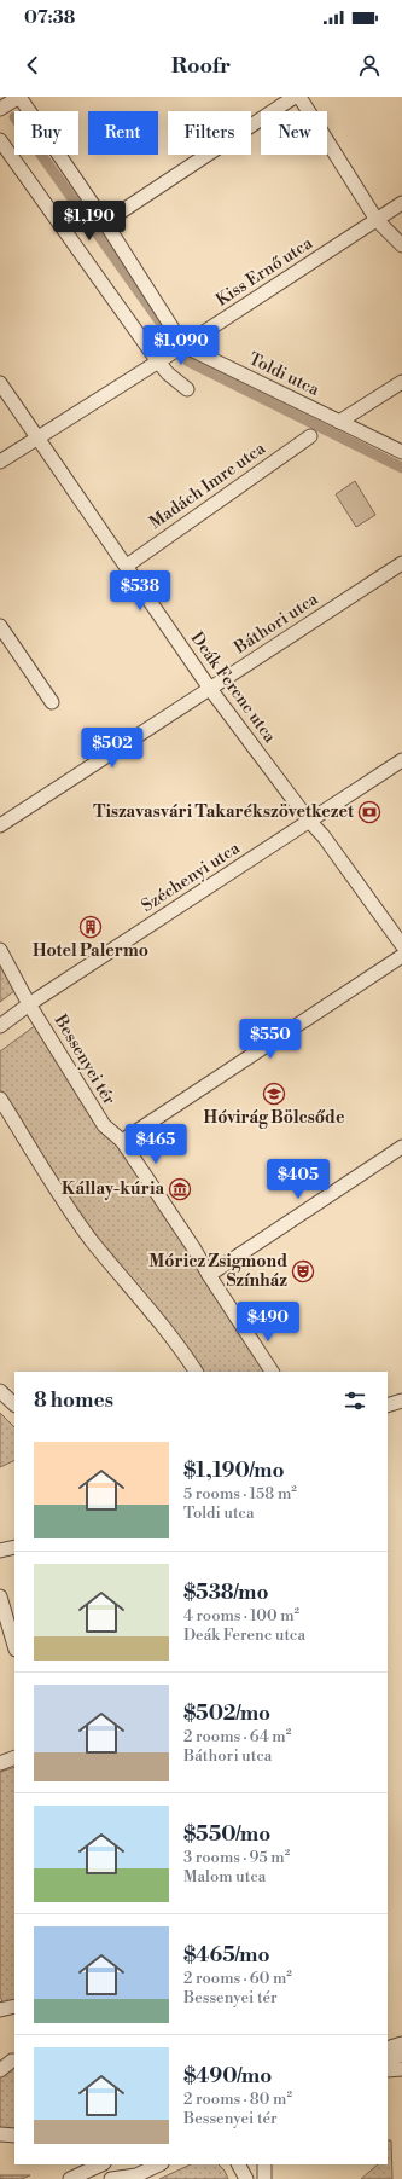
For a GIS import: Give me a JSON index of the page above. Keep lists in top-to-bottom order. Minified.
{"streets":{"street":["Kiss Ernő utca","Toldi utca","Madách Imre utca","Báthori utca","Deák Ferenc utca","Széchenyi utca","Bessenyei tér"]},"crossings":[["Kiss Ernő utca","Toldi utca"],["Kiss Ernő utca","Deák Ferenc utca"],["Madách Imre utca","Deák Ferenc utca"],["Báthori utca","Deák Ferenc utca"],["Deák Ferenc utca","Széchenyi utca"],["Széchenyi utca","Bessenyei tér"]],"places":{"bank":["Tiszavasvári Takarékszövetkezet"],"building":["Hotel Palermo"],"school or university":["Hóvirág Bölcsőde"],"museum":["Kállay-kúria"],"theatre":["Móricz Zsigmond Színház"]},"page":{"status":"07:38","header":"Roofr","chip":["Buy","Rent","Filters","New"],"price":["$1,190","$1,090","$538","$502","$550","$465","$405","$490"],"heading":"8 homes","list":[{"name":"$1,190/mo","note":"5 rooms · 158 m² · Toldi utca"},{"name":"$538/mo","note":"4 rooms · 100 m² · Deák Ferenc utca"},{"name":"$502/mo","note":"2 rooms · 64 m² · Báthori utca"},{"name":"$550/mo","note":"3 rooms · 95 m² · Malom utca"},{"name":"$465/mo","note":"2 rooms · 60 m² · Bessenyei tér"},{"name":"$490/mo","note":"2 rooms · 80 m² · Bessenyei tér"}]}}
